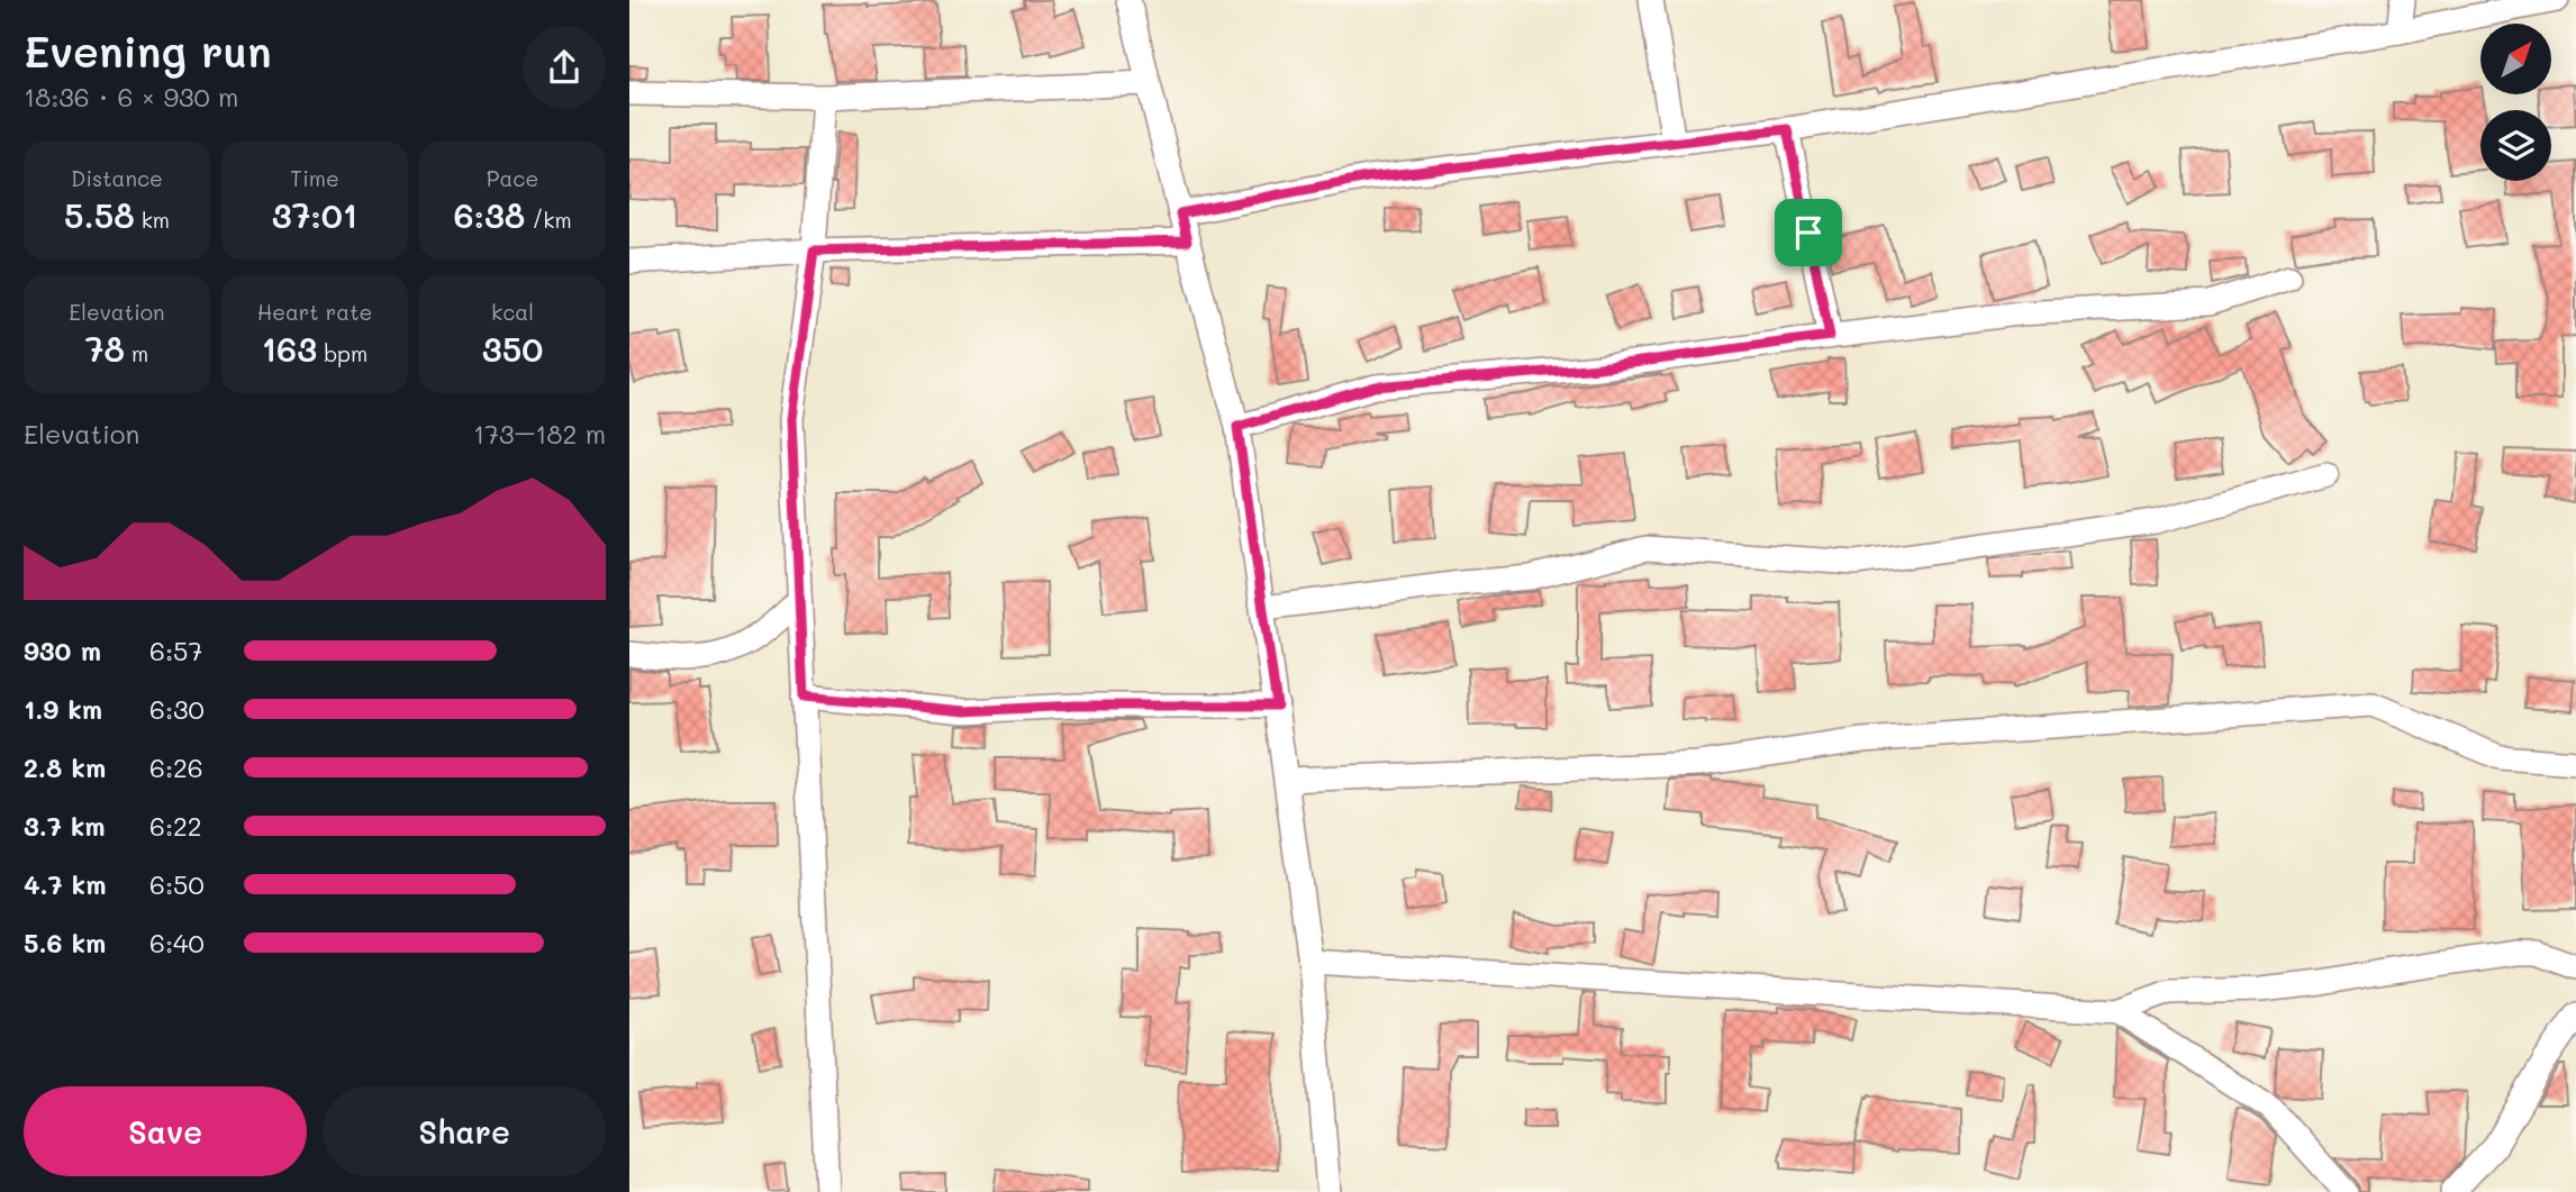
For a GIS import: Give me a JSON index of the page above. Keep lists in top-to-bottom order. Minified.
{"north":"top right","page":{"heading":["Evening run","18:36 · 6 × 930 m"],"stats":[["Distance","5.58 km"],["Time","37:01"],["Pace","6:38 /km"],["Elevation","78 m"],["Heart rate","163 bpm"],["kcal","350"]],"chart":["Elevation","173–182 m"],"list":[{"name":"930 m","note":"6:57"},{"name":"1.9 km","note":"6:30"},{"name":"2.8 km","note":"6:26"},{"name":"3.7 km","note":"6:22"},{"name":"4.7 km","note":"6:50"},{"name":"5.6 km","note":"6:40"}],"buttons":["Save","Share"]}}
